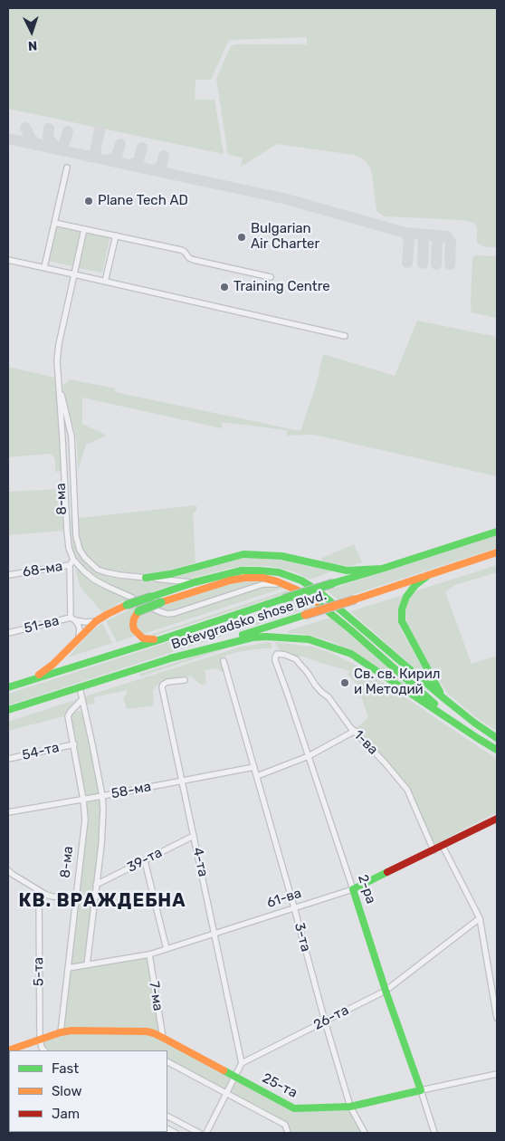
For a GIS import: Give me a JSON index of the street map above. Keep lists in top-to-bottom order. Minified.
{"streets":{"main road":["Botevgradsko shose Blvd.","2-ра","61-ва","25-та"],"street":["8-ма","68-ма","51-ва","1-ва","54-та","58-ма","39-та","4-та","3-та","5-та","7-ма","26-та"]},"crossings":[["8-ма","68-ма"],["8-ма","54-та"],["8-ма","58-ма"],["8-ма","61-ва"],["8-ма","25-та"],["1-ва","2-ра"],["1-ва","61-ва"],["58-ма","4-та"],["58-ма","3-та"],["39-та","4-та"],["4-та","61-ва"],["4-та","26-та"],["2-ра","61-ва"],["2-ра","26-та"],["2-ра","25-та"],["61-ва","3-та"],["61-ва","7-ма"],["3-та","26-та"],["3-та","25-та"],["7-ма","25-та"]],"districts":["КВ. ВРАЖДЕБНА"],"places":["Plane Tech AD","Bulgarian Air Charter","Training Centre","Св. св. Кирил и Методий"],"legend":["Fast","Slow","Jam"],"north":"bottom"}
